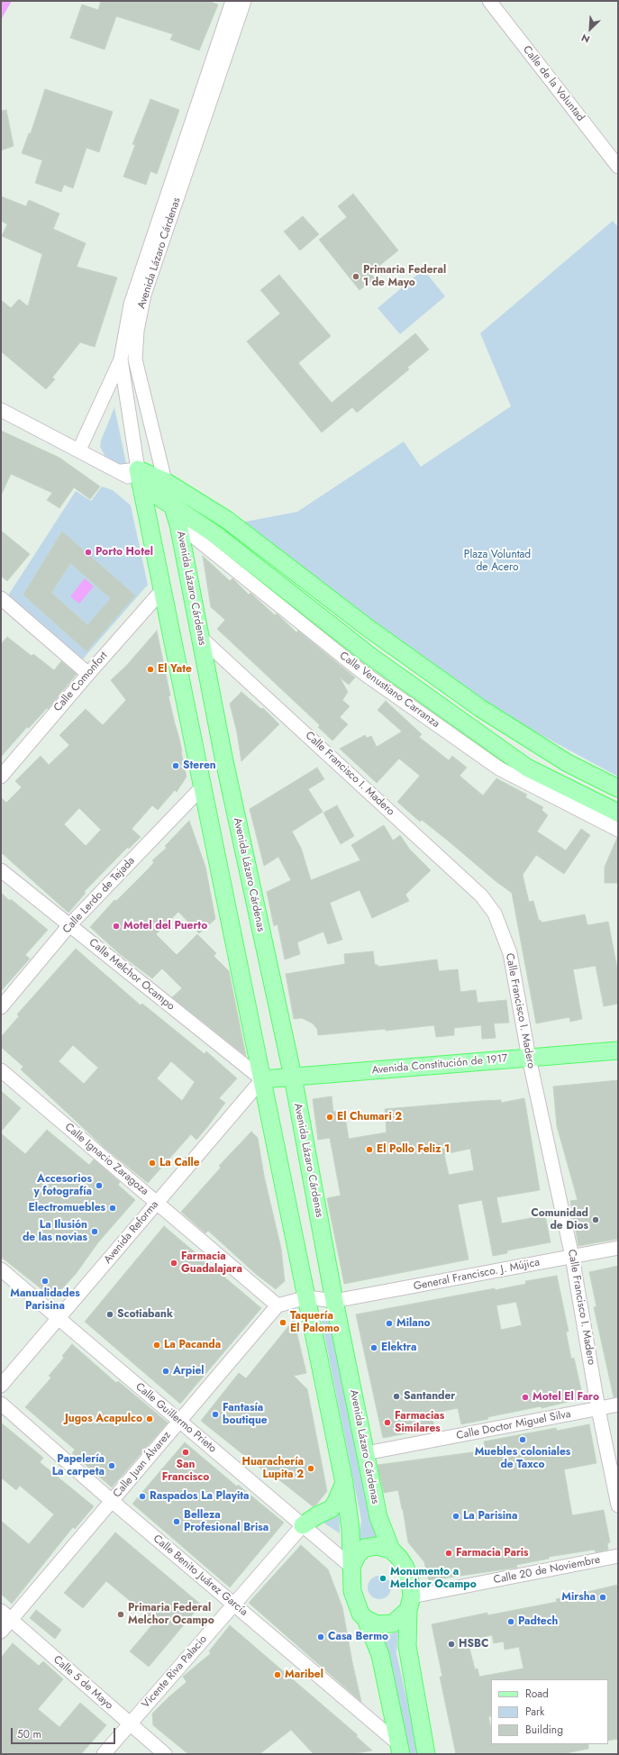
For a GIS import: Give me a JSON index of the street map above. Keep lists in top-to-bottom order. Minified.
{"streets":{"main road":["Avenida Lázaro Cárdenas","Avenida Constitución de 1917"],"street":["Calle de la Voluntad","Calle Comonfort","Calle Venustiano Carranza","Calle Francisco I. Madero","Calle Lerdo de Tejada","Calle Melchor Ocampo","Calle Ignacio Zaragoza","Avenida Reforma","General Francisco. J. Mújica","Calle Guillermo Prieto","Calle Doctor Miguel Silva","Calle Juan Álvarez","Calle 20 de Noviembre","Calle Benito Juárez García","Vicente Riva Palacio","Calle 5 de Mayo"]},"crossings":[["Avenida Lázaro Cárdenas","Calle Comonfort"],["Avenida Lázaro Cárdenas","Calle Venustiano Carranza"],["Avenida Lázaro Cárdenas","Calle Francisco I. Madero"],["Avenida Lázaro Cárdenas","Calle Lerdo de Tejada"],["Avenida Lázaro Cárdenas","Calle Melchor Ocampo"],["Avenida Lázaro Cárdenas","Avenida Constitución de 1917"],["Avenida Lázaro Cárdenas","Avenida Reforma"],["Avenida Lázaro Cárdenas","General Francisco. J. Mújica"],["Avenida Lázaro Cárdenas","Calle Guillermo Prieto"],["Avenida Lázaro Cárdenas","Calle Doctor Miguel Silva"],["Avenida Lázaro Cárdenas","Calle 20 de Noviembre"],["Avenida Lázaro Cárdenas","Calle Benito Juárez García"],["Calle Francisco I. Madero","Avenida Constitución de 1917"],["Calle Francisco I. Madero","General Francisco. J. Mújica"],["Calle Francisco I. Madero","Calle Doctor Miguel Silva"],["Calle Lerdo de Tejada","Calle Melchor Ocampo"],["Calle Melchor Ocampo","Avenida Constitución de 1917"],["Calle Melchor Ocampo","Avenida Reforma"],["Avenida Constitución de 1917","Avenida Reforma"],["Calle Ignacio Zaragoza","Avenida Reforma"],["Calle Ignacio Zaragoza","Calle Juan Álvarez"],["Avenida Reforma","Calle Guillermo Prieto"],["Calle Guillermo Prieto","Calle Juan Álvarez"],["Calle Guillermo Prieto","Calle 20 de Noviembre"],["Calle Guillermo Prieto","Vicente Riva Palacio"],["Calle Juan Álvarez","Calle Benito Juárez García"],["Calle Juan Álvarez","Calle 5 de Mayo"],["Calle Benito Juárez García","Vicente Riva Palacio"],["Vicente Riva Palacio","Calle 5 de Mayo"]],"parks":["Plaza Voluntad de Acero"],"places":["Primaria Federal 1 de Mayo","Porto Hotel","El Yate","Steren","Motel del Puerto","El Chumari 2","El Pollo Feliz 1","La Calle","Accesorios y fotografía","Electromuebles","Comunidad de Dios","La Ilusión de las novias","Farmacia Guadalajara","Manualidades Parisina","Scotiabank","Taquería El Palomo","Milano","La Pacanda","Elektra","Arpiel","Santander","Motel El Faro","Fantasía boutique","Jugos Acapulco","Farmacias Similares","Muebles coloniales de Taxco","San Francisco","Papelería La carpeta","Huarachería Lupita 2","Raspados La Playita","La Parisina","Belleza Profesional Brisa","Farmacia Paris","Monumento a Melchor Ocampo","Mirsha","Primaria Federal Melchor Ocampo","Padtech","Casa Bermo","HSBC","Maribel"],"legend":["Road","Park","Building"],"scale_bar":"50 m","north":"bottom left"}
